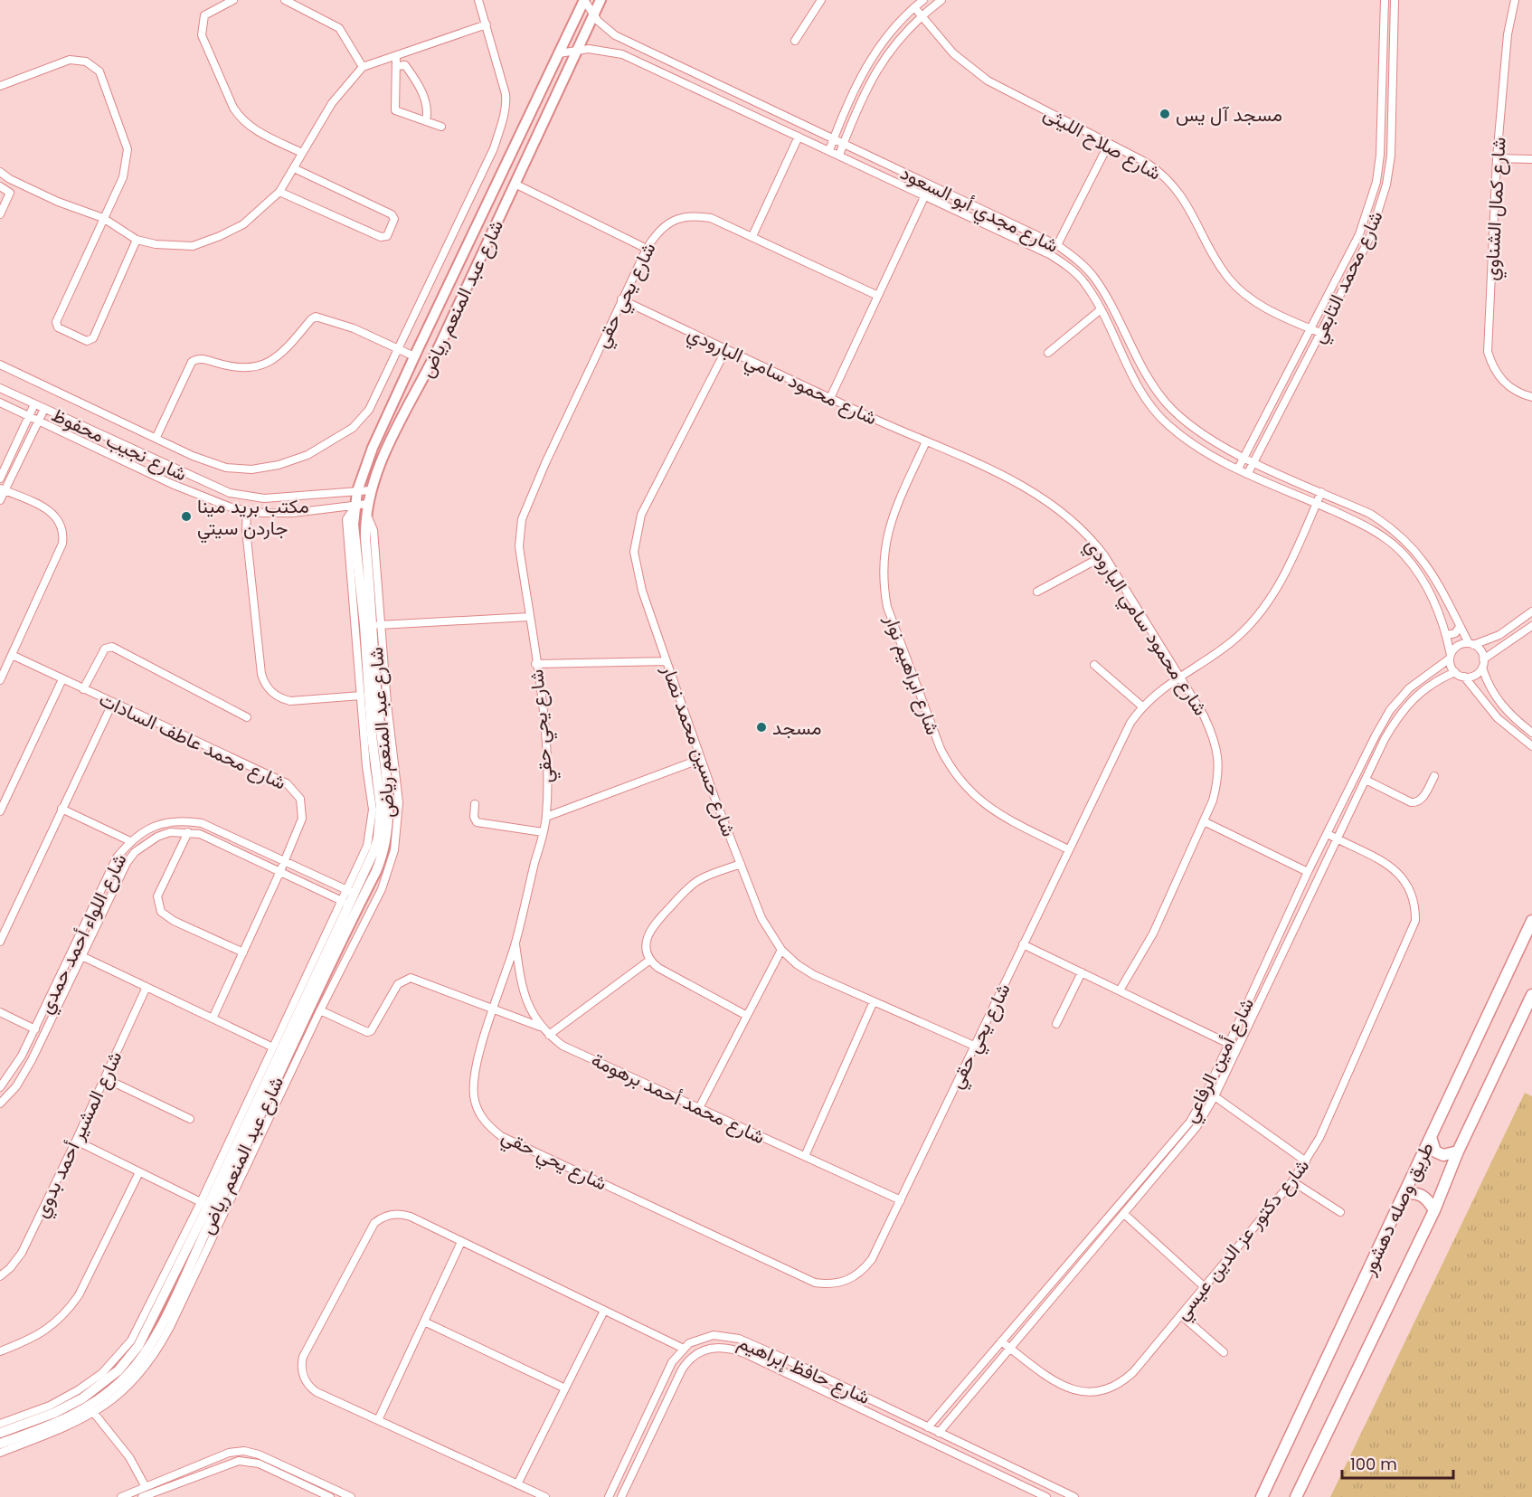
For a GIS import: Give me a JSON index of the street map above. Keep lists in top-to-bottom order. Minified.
{"streets":{"main road":["طريق وصله دهشور"],"street":["شارع صلاح الليثى","شارع مجدي أبو السعود","شارع كمال الشناوي","شارع محمد التابعي","شارع يحي حقي","شارع عبد المنعم رياض","شارع محمود سامي البارودي","شارع نجيب محفوظ","شارع ابراهيم نوار","شارع محمد عاطف السادات","شارع حسين محمد نصار","شارع اللواء أحمد حمدي","شارع أمين الرفاعي","شارع محمد أحمد برهومة","شارع المشير أحمد بدوي","شارع دكتور عز الدين عيسي","شارع حافظ إبراهيم"]},"crossings":[["شارع صلاح الليثى","شارع محمد التابعي"],["شارع مجدي أبو السعود","شارع محمد التابعي"],["شارع مجدي أبو السعود","شارع يحي حقي"],["شارع مجدي أبو السعود","شارع عبد المنعم رياض"],["شارع مجدي أبو السعود","شارع أمين الرفاعي"],["شارع يحي حقي","شارع محمود سامي البارودي"],["شارع يحي حقي","شارع ابراهيم نوار"],["شارع يحي حقي","شارع حسين محمد نصار"],["شارع يحي حقي","شارع محمد أحمد برهومة"],["شارع عبد المنعم رياض","شارع نجيب محفوظ"],["شارع عبد المنعم رياض","شارع اللواء أحمد حمدي"],["شارع محمود سامي البارودي","شارع ابراهيم نوار"],["شارع محمود سامي البارودي","شارع حسين محمد نصار"],["شارع محمد عاطف السادات","شارع اللواء أحمد حمدي"],["شارع أمين الرفاعي","شارع دكتور عز الدين عيسي"],["شارع أمين الرفاعي","شارع حافظ إبراهيم"]],"places":["مسجد آل يس","مكتب بريد مينا جاردن سيتي","مسجد"],"scale_bar":"100 m"}
